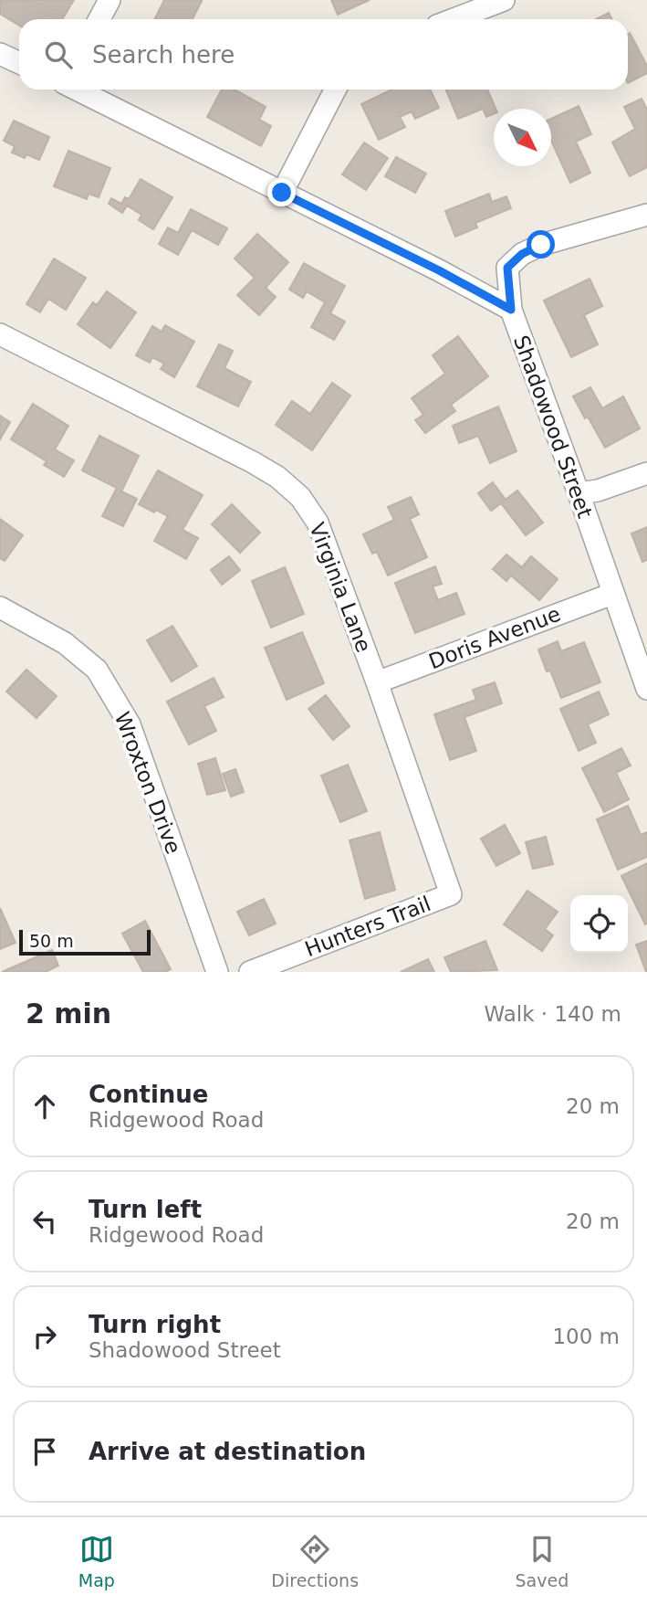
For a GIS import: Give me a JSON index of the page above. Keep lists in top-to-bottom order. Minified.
{"streets":{"street":["Shadowood Street","Virginia Lane","Doris Avenue","Wroxton Drive","Hunters Trail"]},"crossings":[["Shadowood Street","Doris Avenue"],["Virginia Lane","Doris Avenue"],["Virginia Lane","Hunters Trail"]],"scale_bar":"50 m","north":"bottom right","page":{"search":"Search here","scale":"50 m","heading":["2 min","Walk · 140 m"],"list":[["Continue","Ridgewood Road","20 m"],["Turn left","Ridgewood Road","20 m"],["Turn right","Shadowood Street","100 m"],"Arrive at destination"],"nav":["Map","Directions","Saved"]}}
